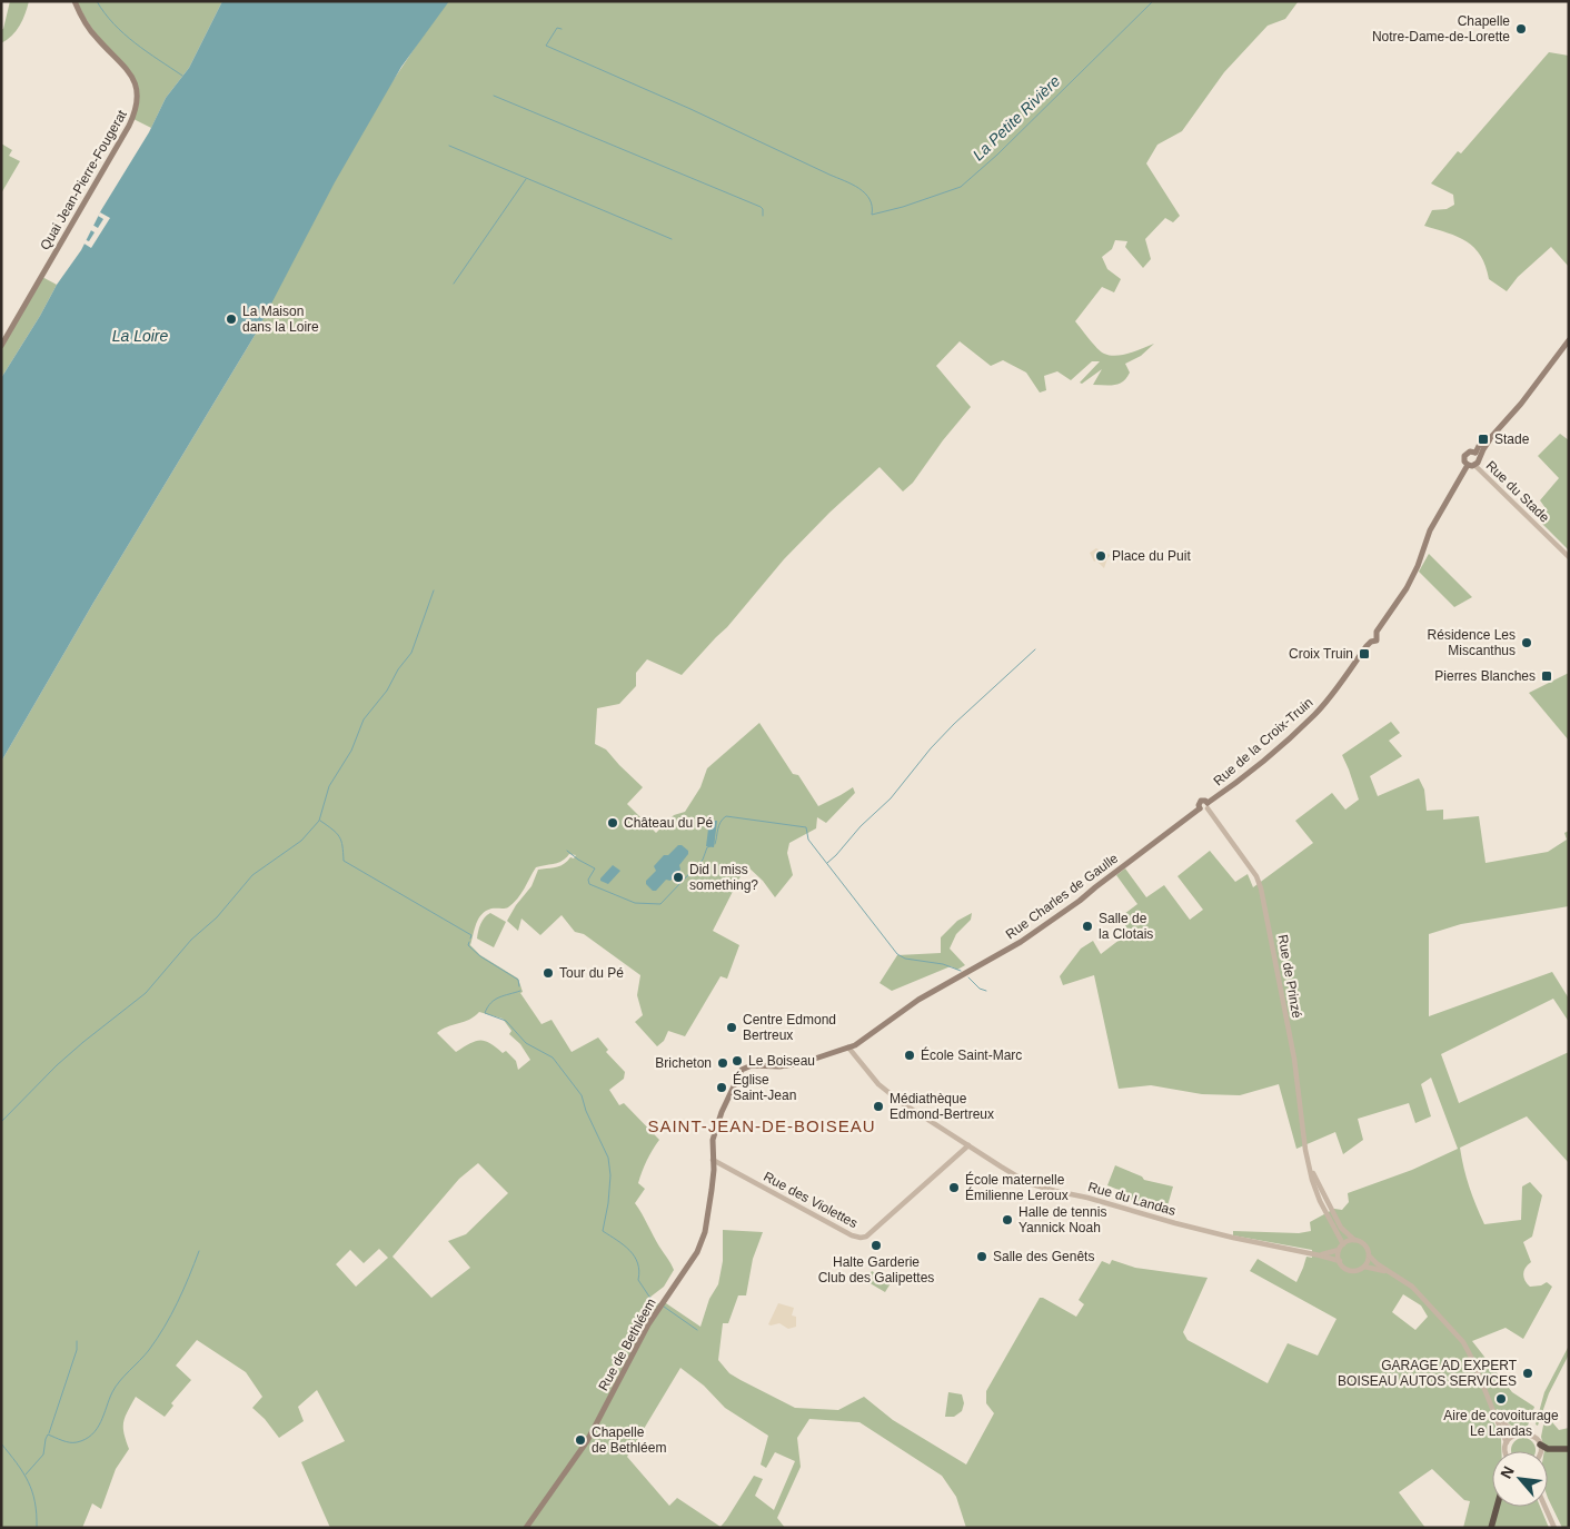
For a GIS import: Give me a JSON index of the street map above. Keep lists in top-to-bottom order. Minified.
{"streets":{"main road":["Quai Jean-Pierre-Fougerat","Rue de la Croix-Truin","Rue Charles de Gaulle","Rue de Bethléem"],"street":["Rue du Stade","Rue de Prinzé","Rue du Landas","Rue des Violettes"]},"crossings":[["Rue du Stade","Rue de la Croix-Truin"],["Rue de la Croix-Truin","Rue Charles de Gaulle"],["Rue de la Croix-Truin","Rue de Prinzé"],["Rue Charles de Gaulle","Rue de Prinzé"],["Rue Charles de Gaulle","Rue du Landas"],["Rue Charles de Gaulle","Rue de Bethléem"],["Rue de Prinzé","Rue du Landas"],["Rue du Landas","Rue des Violettes"],["Rue des Violettes","Rue de Bethléem"]],"districts":["SAINT-JEAN-DE-BOISEAU"],"water":["La Petite Rivière","La Loire"],"places":{"other":["Chapelle Notre-Dame-de-Lorette","La Maison dans la Loire","Place du Puit","Résidence Les Miscanthus","Château du Pé","Did I miss something?","Salle de la Clotais","Tour du Pé","Centre Edmond Bertreux","École Saint-Marc","Le Boiseau","Bricheton","Église Saint-Jean","Médiathèque Edmond-Bertreux","École maternelle Émilienne Leroux","Halle de tennis Yannick Noah","Halte Garderie Club des Galipettes","Salle des Genêts","GARAGE AD EXPERT BOISEAU AUTOS SERVICES","Aire de covoiturage Le Landas","Chapelle de Bethléem"],"transit":["Stade","Croix Truin","Pierres Blanches"]},"north":"top left"}
